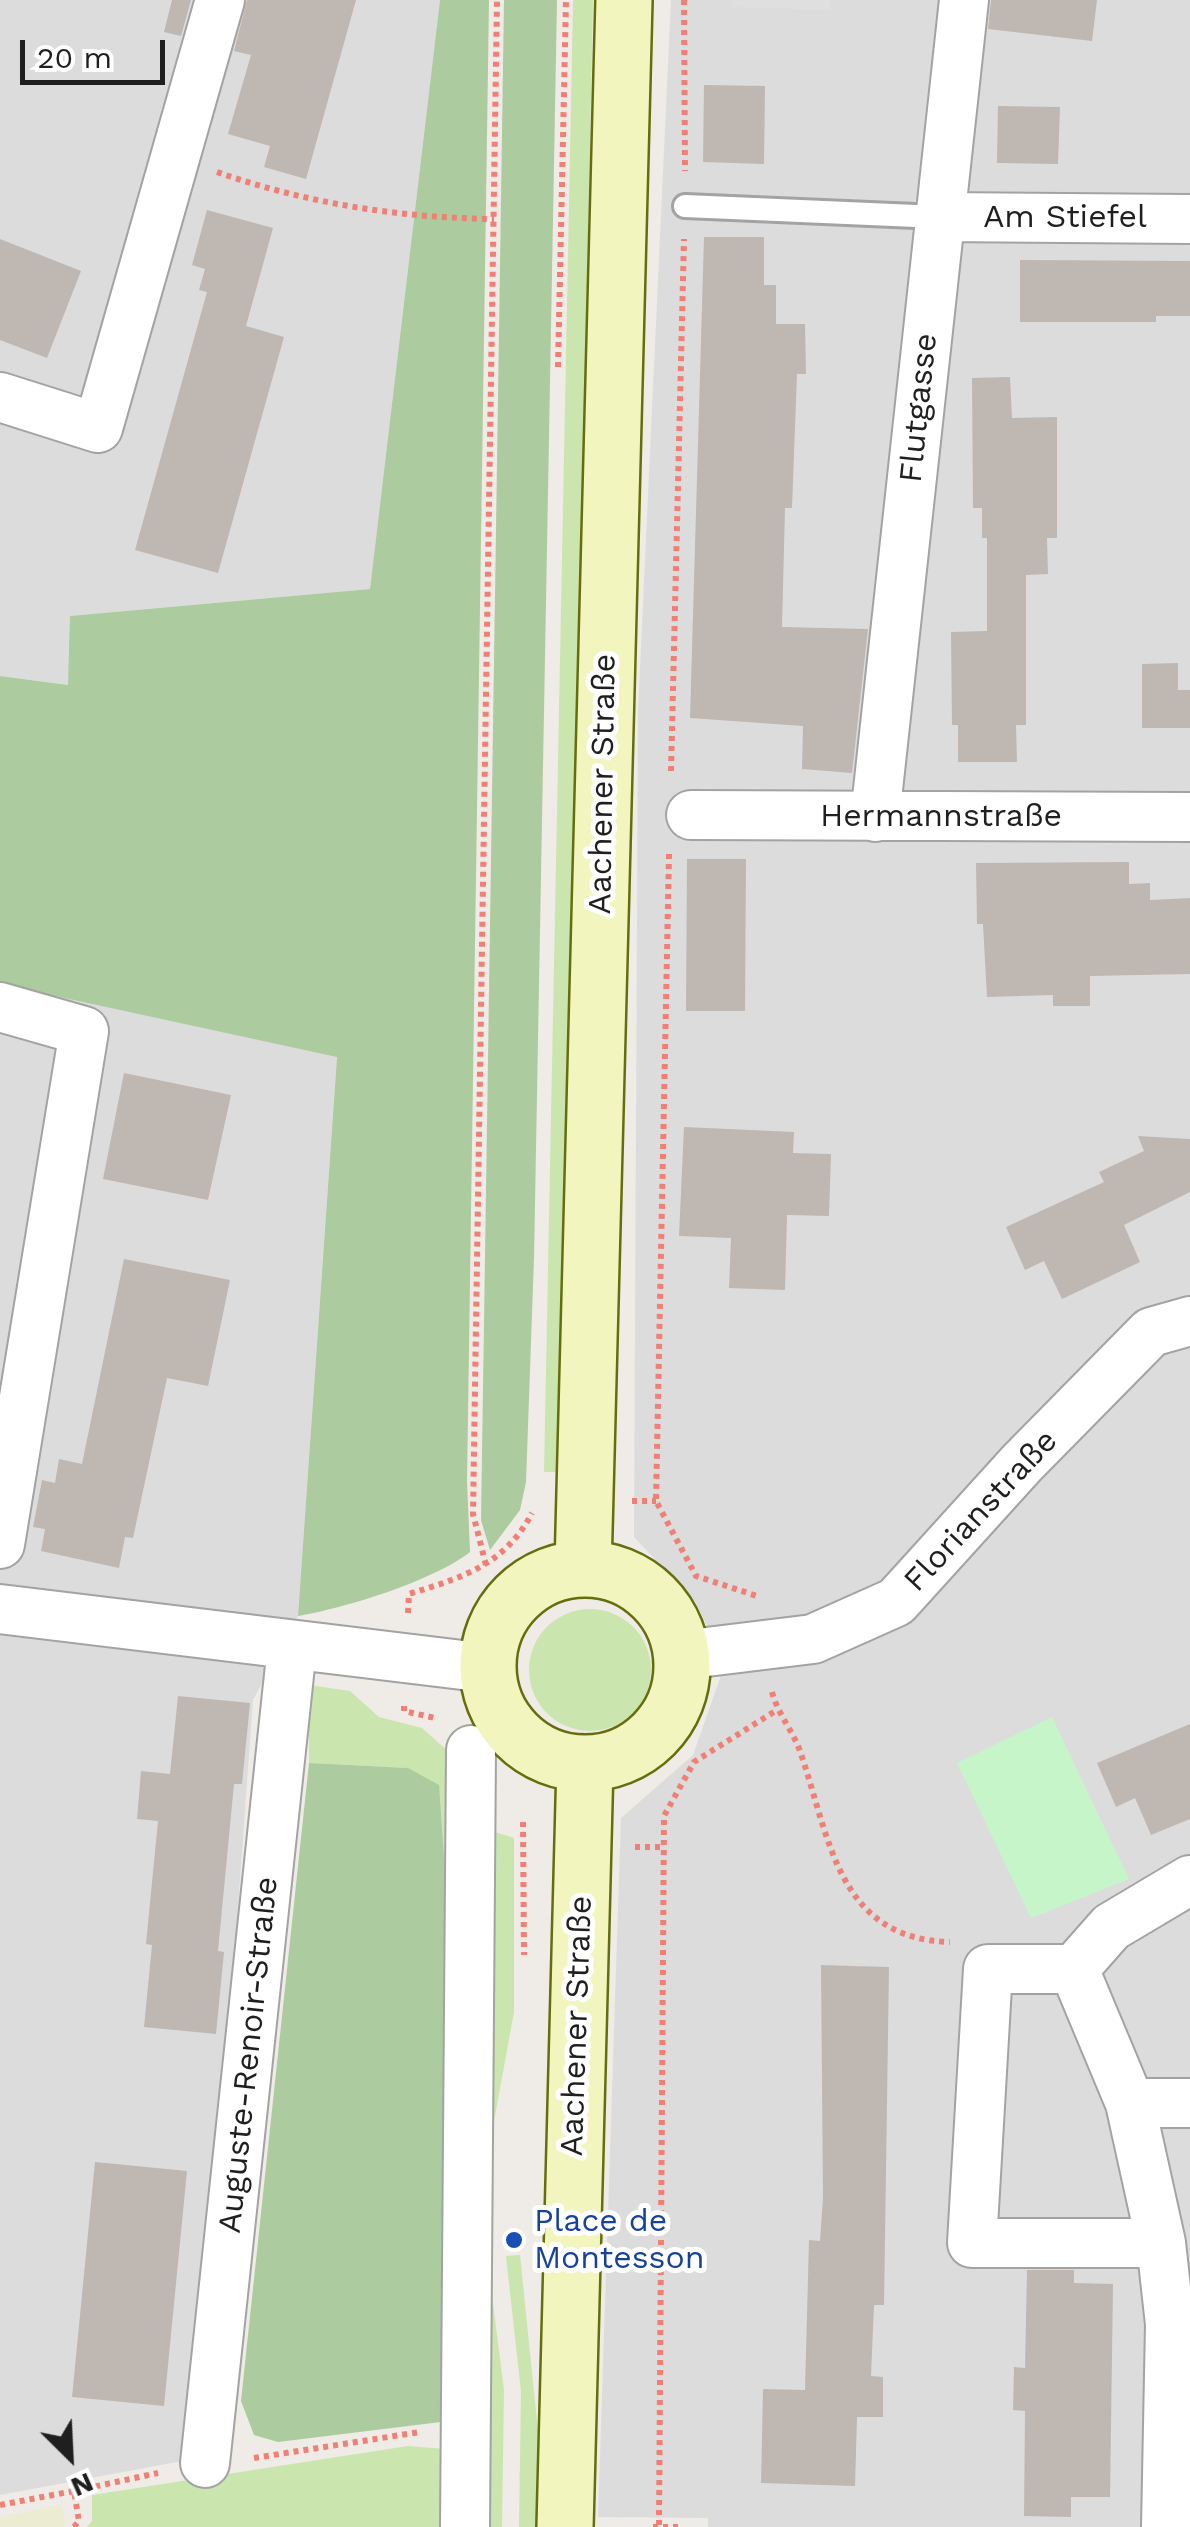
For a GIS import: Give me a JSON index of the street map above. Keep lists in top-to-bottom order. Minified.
{"streets":{"main road":["Aachener Straße"],"street":["Am Stiefel","Flutgasse","Hermannstraße","Florianstraße","Auguste-Renoir-Straße"]},"crossings":[["Am Stiefel","Flutgasse"],["Flutgasse","Hermannstraße"],["Aachener Straße","Florianstraße"]],"places":["Place de Montesson"],"scale_bar":"20 m","north":"bottom right"}
